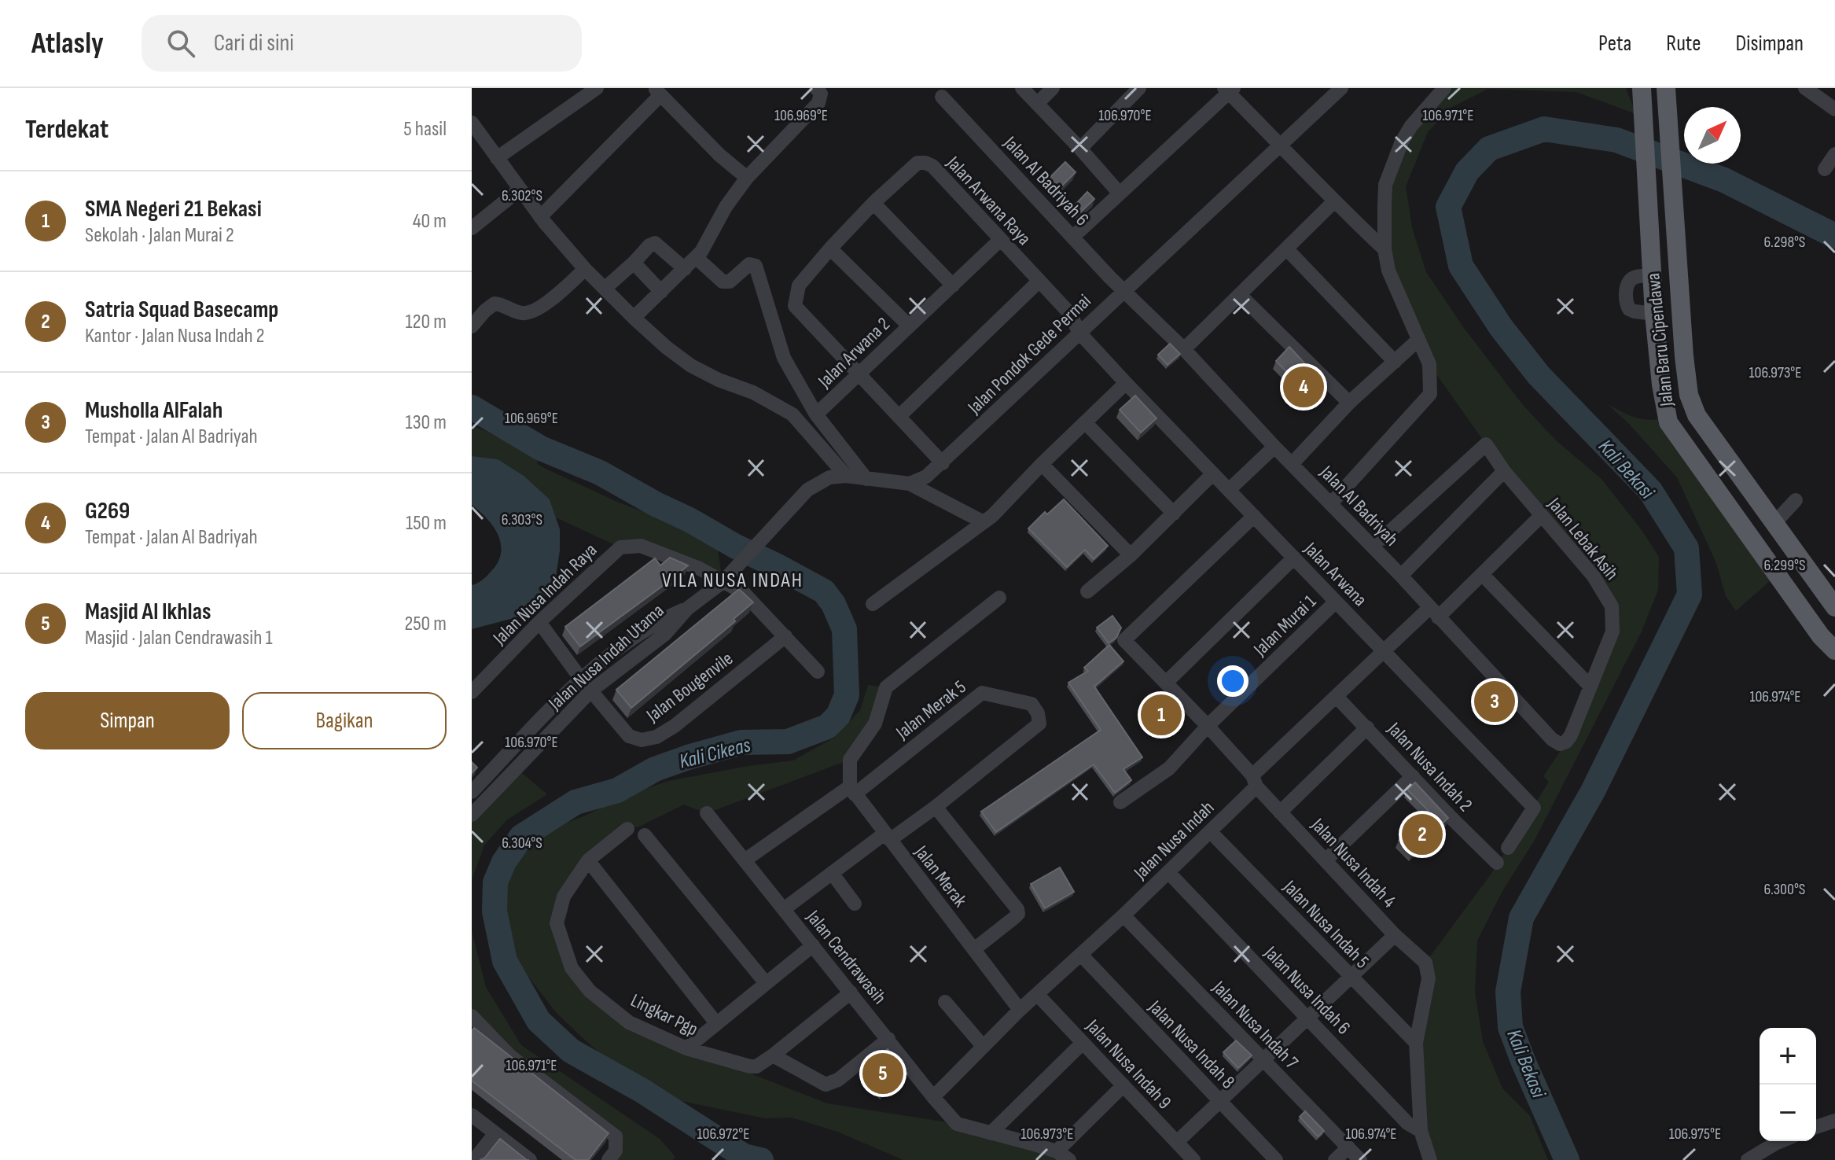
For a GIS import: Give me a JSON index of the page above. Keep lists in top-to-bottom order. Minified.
{"streets":{"main road":["Jalan Baru Cipendawa"],"street":["Jalan Al Badriyah 6","Jalan Arwana Raya","Jalan Arwana 2","Jalan Pondok Gede Permai","Jalan Al Badriyah","Jalan Lebak Asih","Jalan Arwana","Jalan Nusa Indah Raya","Jalan Murai 1","Jalan Nusa Indah Utama","Jalan Bougenvile","Jalan Merak 5","Jalan Nusa Indah 2","Jalan Nusa Indah","Jalan Nusa Indah 4","Jalan Merak","Jalan Nusa Indah 5","Jalan Cendrawasih","Jalan Nusa Indah 6","Lingkar Pgp","Jalan Nusa Indah 7","Jalan Nusa Indah 8","Jalan Nusa Indah 9"]},"crossings":[["Jalan Al Badriyah 6","Jalan Pondok Gede Permai"],["Jalan Al Badriyah 6","Jalan Al Badriyah"],["Jalan Arwana Raya","Jalan Arwana 2"],["Jalan Arwana Raya","Jalan Pondok Gede Permai"],["Jalan Arwana Raya","Jalan Arwana"],["Jalan Pondok Gede Permai","Jalan Al Badriyah"],["Jalan Pondok Gede Permai","Jalan Arwana"],["Jalan Al Badriyah","Jalan Lebak Asih"],["Jalan Al Badriyah","Jalan Nusa Indah"],["Jalan Lebak Asih","Jalan Nusa Indah"],["Jalan Arwana","Jalan Murai 1"],["Jalan Arwana","Jalan Nusa Indah"],["Jalan Arwana","Jalan Nusa Indah 4"],["Jalan Nusa Indah Raya","Jalan Nusa Indah Utama"],["Jalan Nusa Indah Raya","Jalan Bougenvile"],["Jalan Murai 1","Jalan Nusa Indah 4"],["Jalan Nusa Indah Utama","Jalan Bougenvile"],["Jalan Merak 5","Jalan Merak"],["Jalan Nusa Indah 2","Jalan Nusa Indah"],["Jalan Nusa Indah","Jalan Nusa Indah 4"],["Jalan Nusa Indah","Jalan Merak"],["Jalan Nusa Indah","Jalan Nusa Indah 5"],["Jalan Nusa Indah","Jalan Cendrawasih"],["Jalan Nusa Indah","Jalan Nusa Indah 6"],["Jalan Nusa Indah","Jalan Nusa Indah 7"],["Jalan Nusa Indah","Jalan Nusa Indah 8"],["Jalan Nusa Indah","Jalan Nusa Indah 9"],["Jalan Nusa Indah 4","Jalan Nusa Indah 5"]],"districts":["VILA NUSA INDAH"],"water":["Kali Bekasi","Kali Cikeas"],"north":"top right","page":{"header":"Atlasly","search":"Cari di sini","nav":["Peta","Rute","Disimpan"],"heading":["Terdekat","5 hasil"],"list":[{"mark":"1","name":"SMA Negeri 21 Bekasi","note":"Sekolah · Jalan Murai 2","value":"40 m"},{"mark":"2","name":"Satria Squad Basecamp","note":"Kantor · Jalan Nusa Indah 2","value":"120 m"},{"mark":"3","name":"Musholla AlFalah","note":"Tempat · Jalan Al Badriyah","value":"130 m"},{"mark":"4","name":"G269","note":"Tempat · Jalan Al Badriyah","value":"150 m"},{"mark":"5","name":"Masjid Al Ikhlas","note":"Masjid · Jalan Cendrawasih 1","value":"250 m"}],"pins":["4","3","1","2","5"],"buttons":["Simpan","Bagikan"],"map_buttons":["+","−"]},"coordinates":["106.969°E","106.970°E","106.971°E","6.302°S","6.298°S","106.973°E","6.303°S","6.299°S","106.974°E","6.304°S","6.300°S","106.972°E","106.975°E"]}
